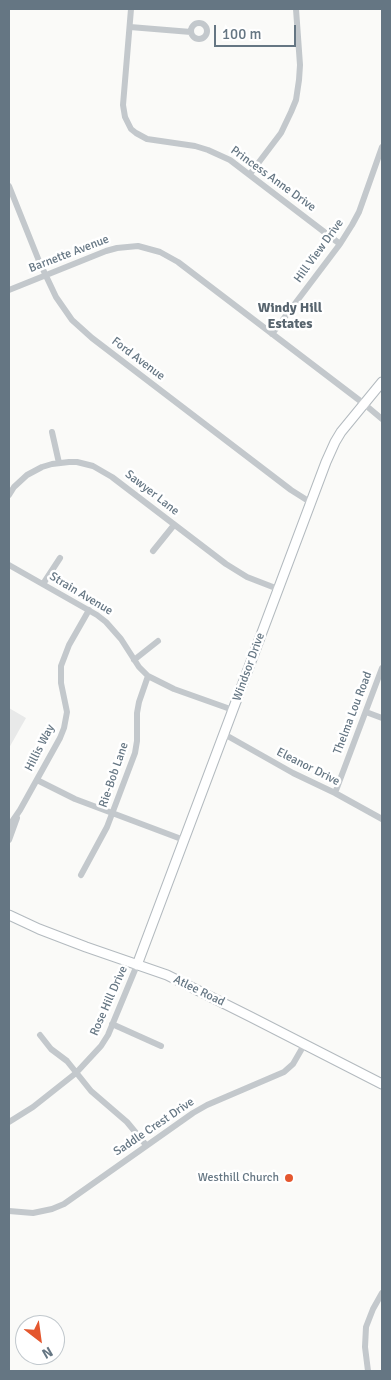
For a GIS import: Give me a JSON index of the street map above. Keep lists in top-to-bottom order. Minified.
{"streets":{"street":["Princess Anne Drive","Hill View Drive","Barnette Avenue","Ford Avenue","Sawyer Lane","Strain Avenue","Windsor Drive","Thelma Lou Road","Hillis Way","Eleanor Drive","Rie-Bob Lane","Atlee Road","Rose Hill Drive","Saddle Crest Drive"]},"crossings":[["Princess Anne Drive","Hill View Drive"],["Hill View Drive","Barnette Avenue"],["Barnette Avenue","Ford Avenue"],["Barnette Avenue","Windsor Drive"],["Ford Avenue","Windsor Drive"],["Sawyer Lane","Windsor Drive"],["Strain Avenue","Windsor Drive"],["Strain Avenue","Hillis Way"],["Strain Avenue","Rie-Bob Lane"],["Windsor Drive","Eleanor Drive"],["Windsor Drive","Atlee Road"],["Windsor Drive","Rose Hill Drive"],["Thelma Lou Road","Eleanor Drive"],["Atlee Road","Rose Hill Drive"],["Atlee Road","Saddle Crest Drive"]],"districts":["Windy Hill Estates"],"places":["Westhill Church"],"scale_bar":"100 m","north":"bottom right"}
